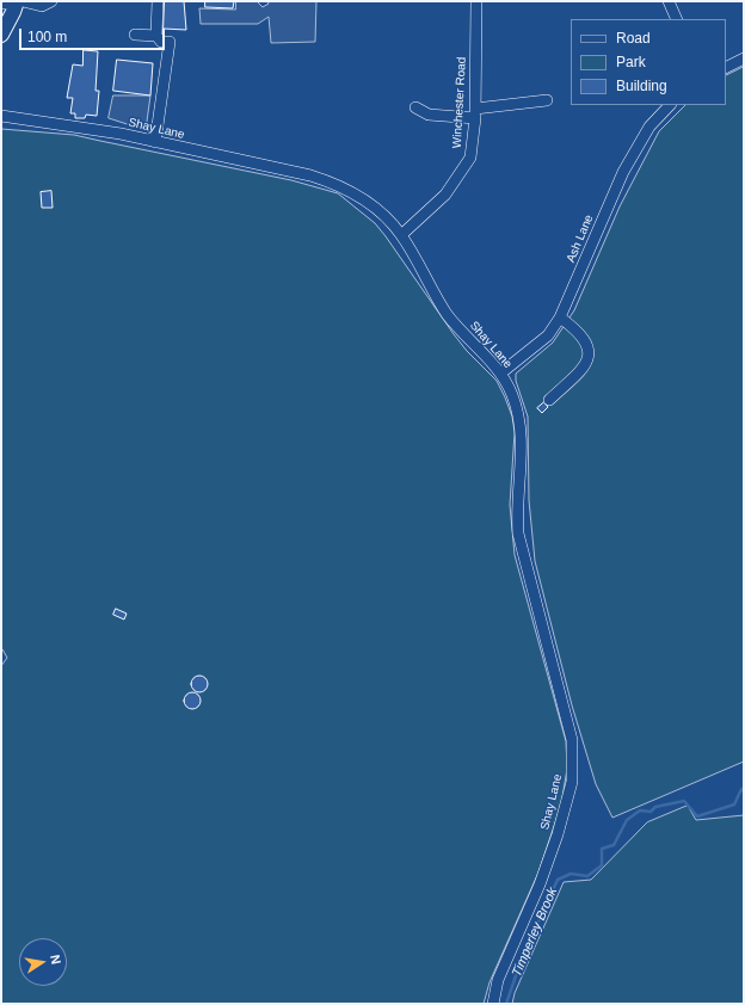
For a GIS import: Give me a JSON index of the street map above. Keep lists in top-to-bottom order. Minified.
{"streets":{"street":["Winchester Road","Shay Lane","Ash Lane"]},"crossings":[["Winchester Road","Shay Lane"],["Shay Lane","Ash Lane"]],"water":["Timperley Brook"],"legend":["Road","Park","Building"],"scale_bar":"100 m","north":"right"}
